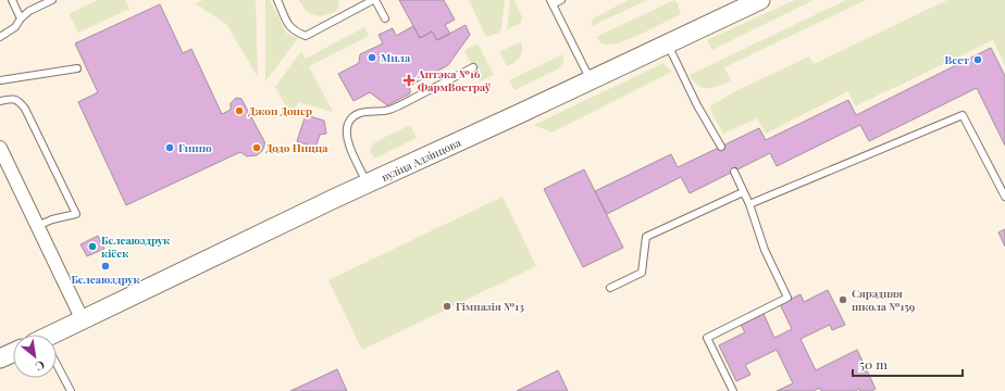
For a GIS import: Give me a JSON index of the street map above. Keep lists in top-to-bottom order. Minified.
{"streets":{"main road":["вуліца Адзінцова"]},"places":{"other":["Мила","Вест","Джон Донер","Гиппо","Додо Пицца","Белсаюздрук кіёск","Белсаюздрук","Сярэдняя школа №159","Гімназія №13"],"health":["Аптэка №16 ФармВостраў"]},"scale_bar":"50 m","north":"bottom right"}
